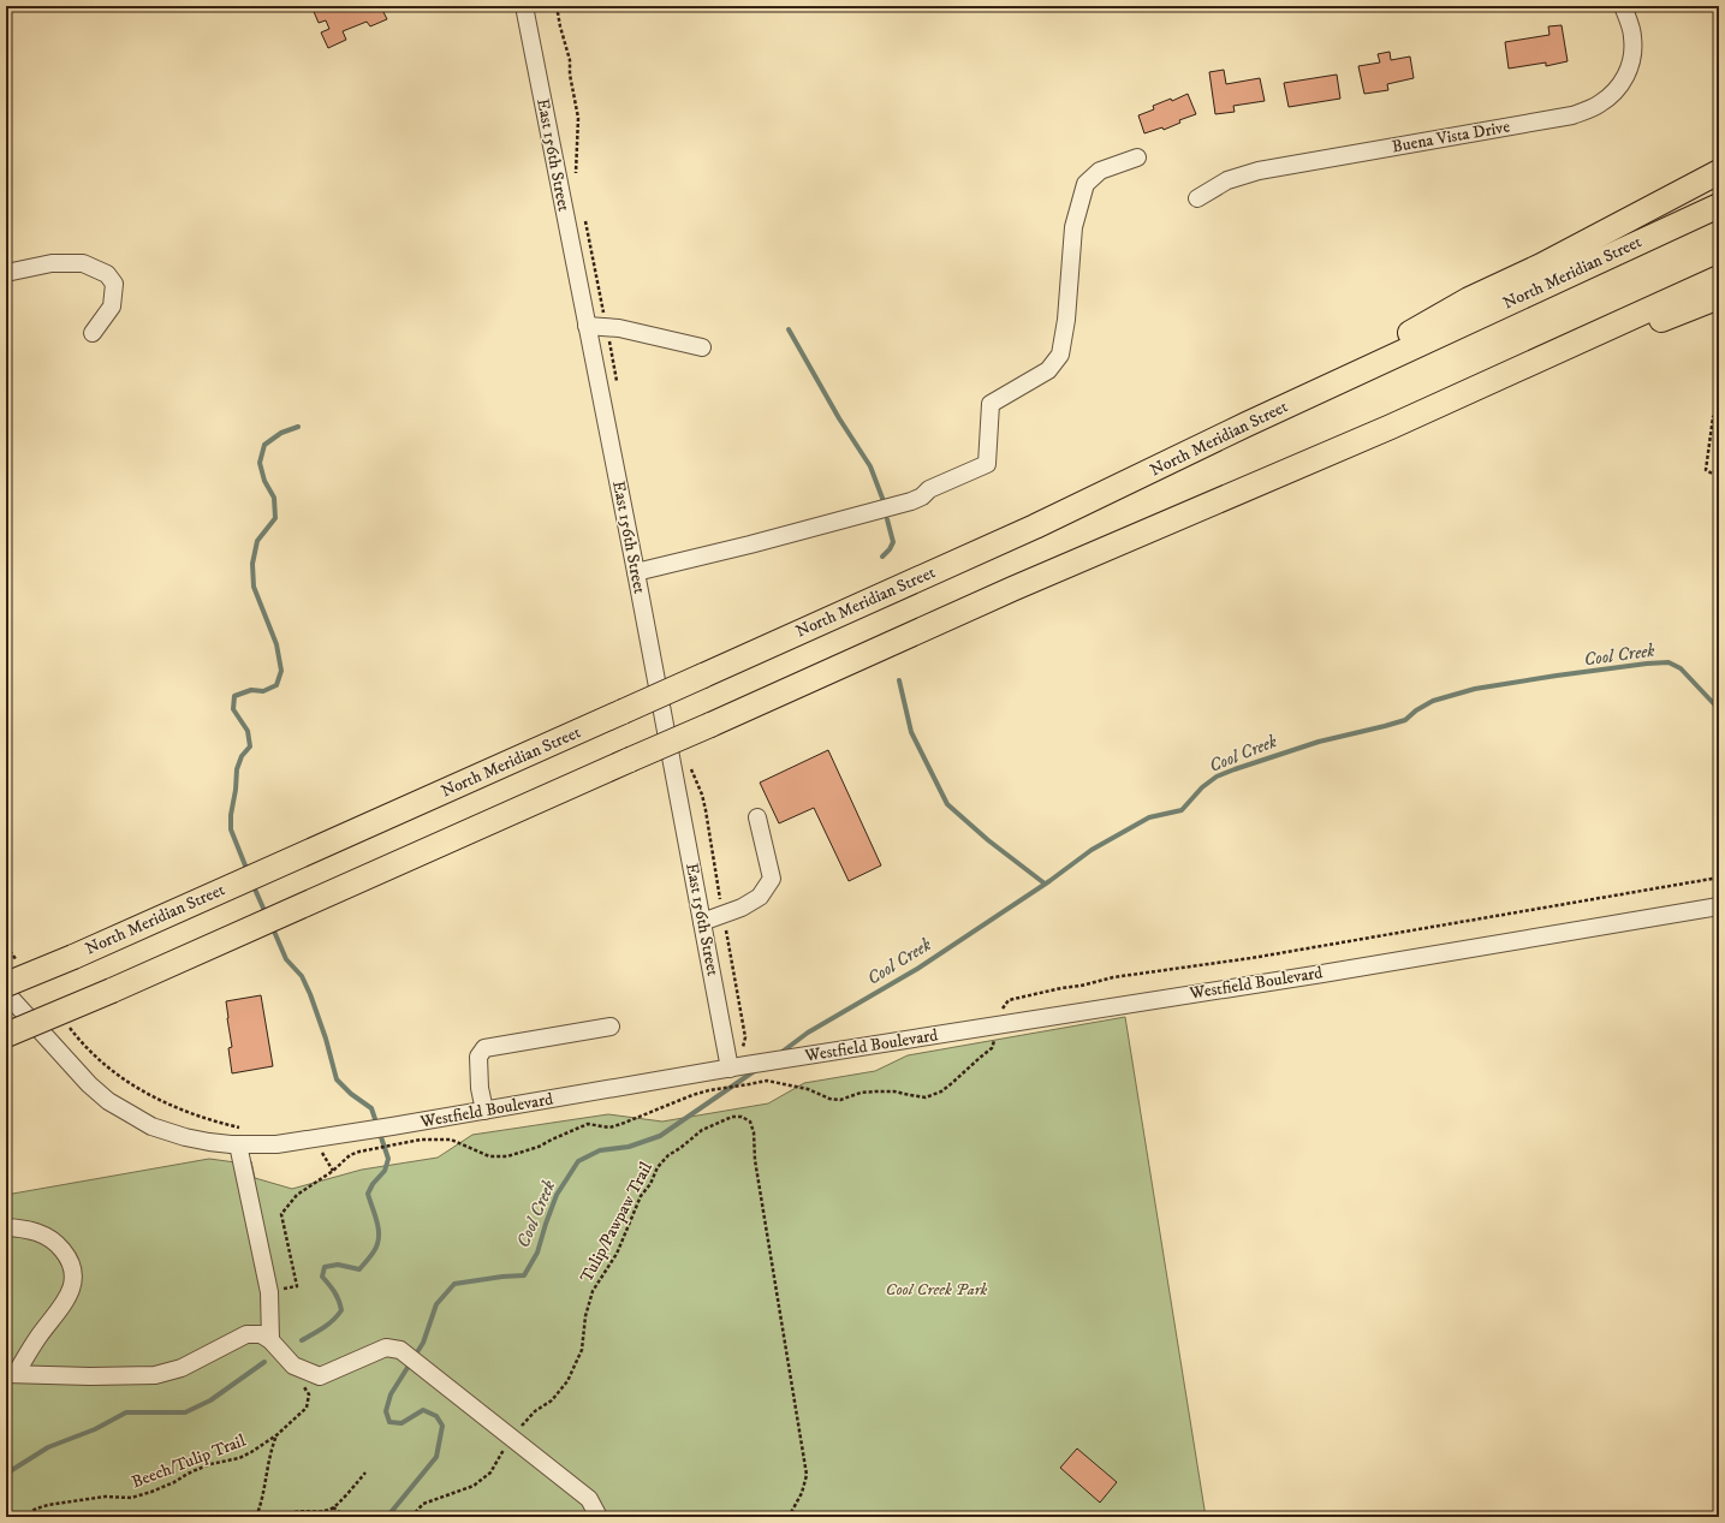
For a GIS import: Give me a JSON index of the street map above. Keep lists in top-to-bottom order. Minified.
{"streets":{"highway":["North Meridian Street"],"street":["Buena Vista Drive","East 156th Street","Westfield Boulevard"],"path":["Tulip/Pawpaw Trail","Beech/Tulip Trail"]},"crossings":[["East 156th Street","Westfield Boulevard"]],"water":["Cool Creek"],"parks":["Cool Creek Park"]}
